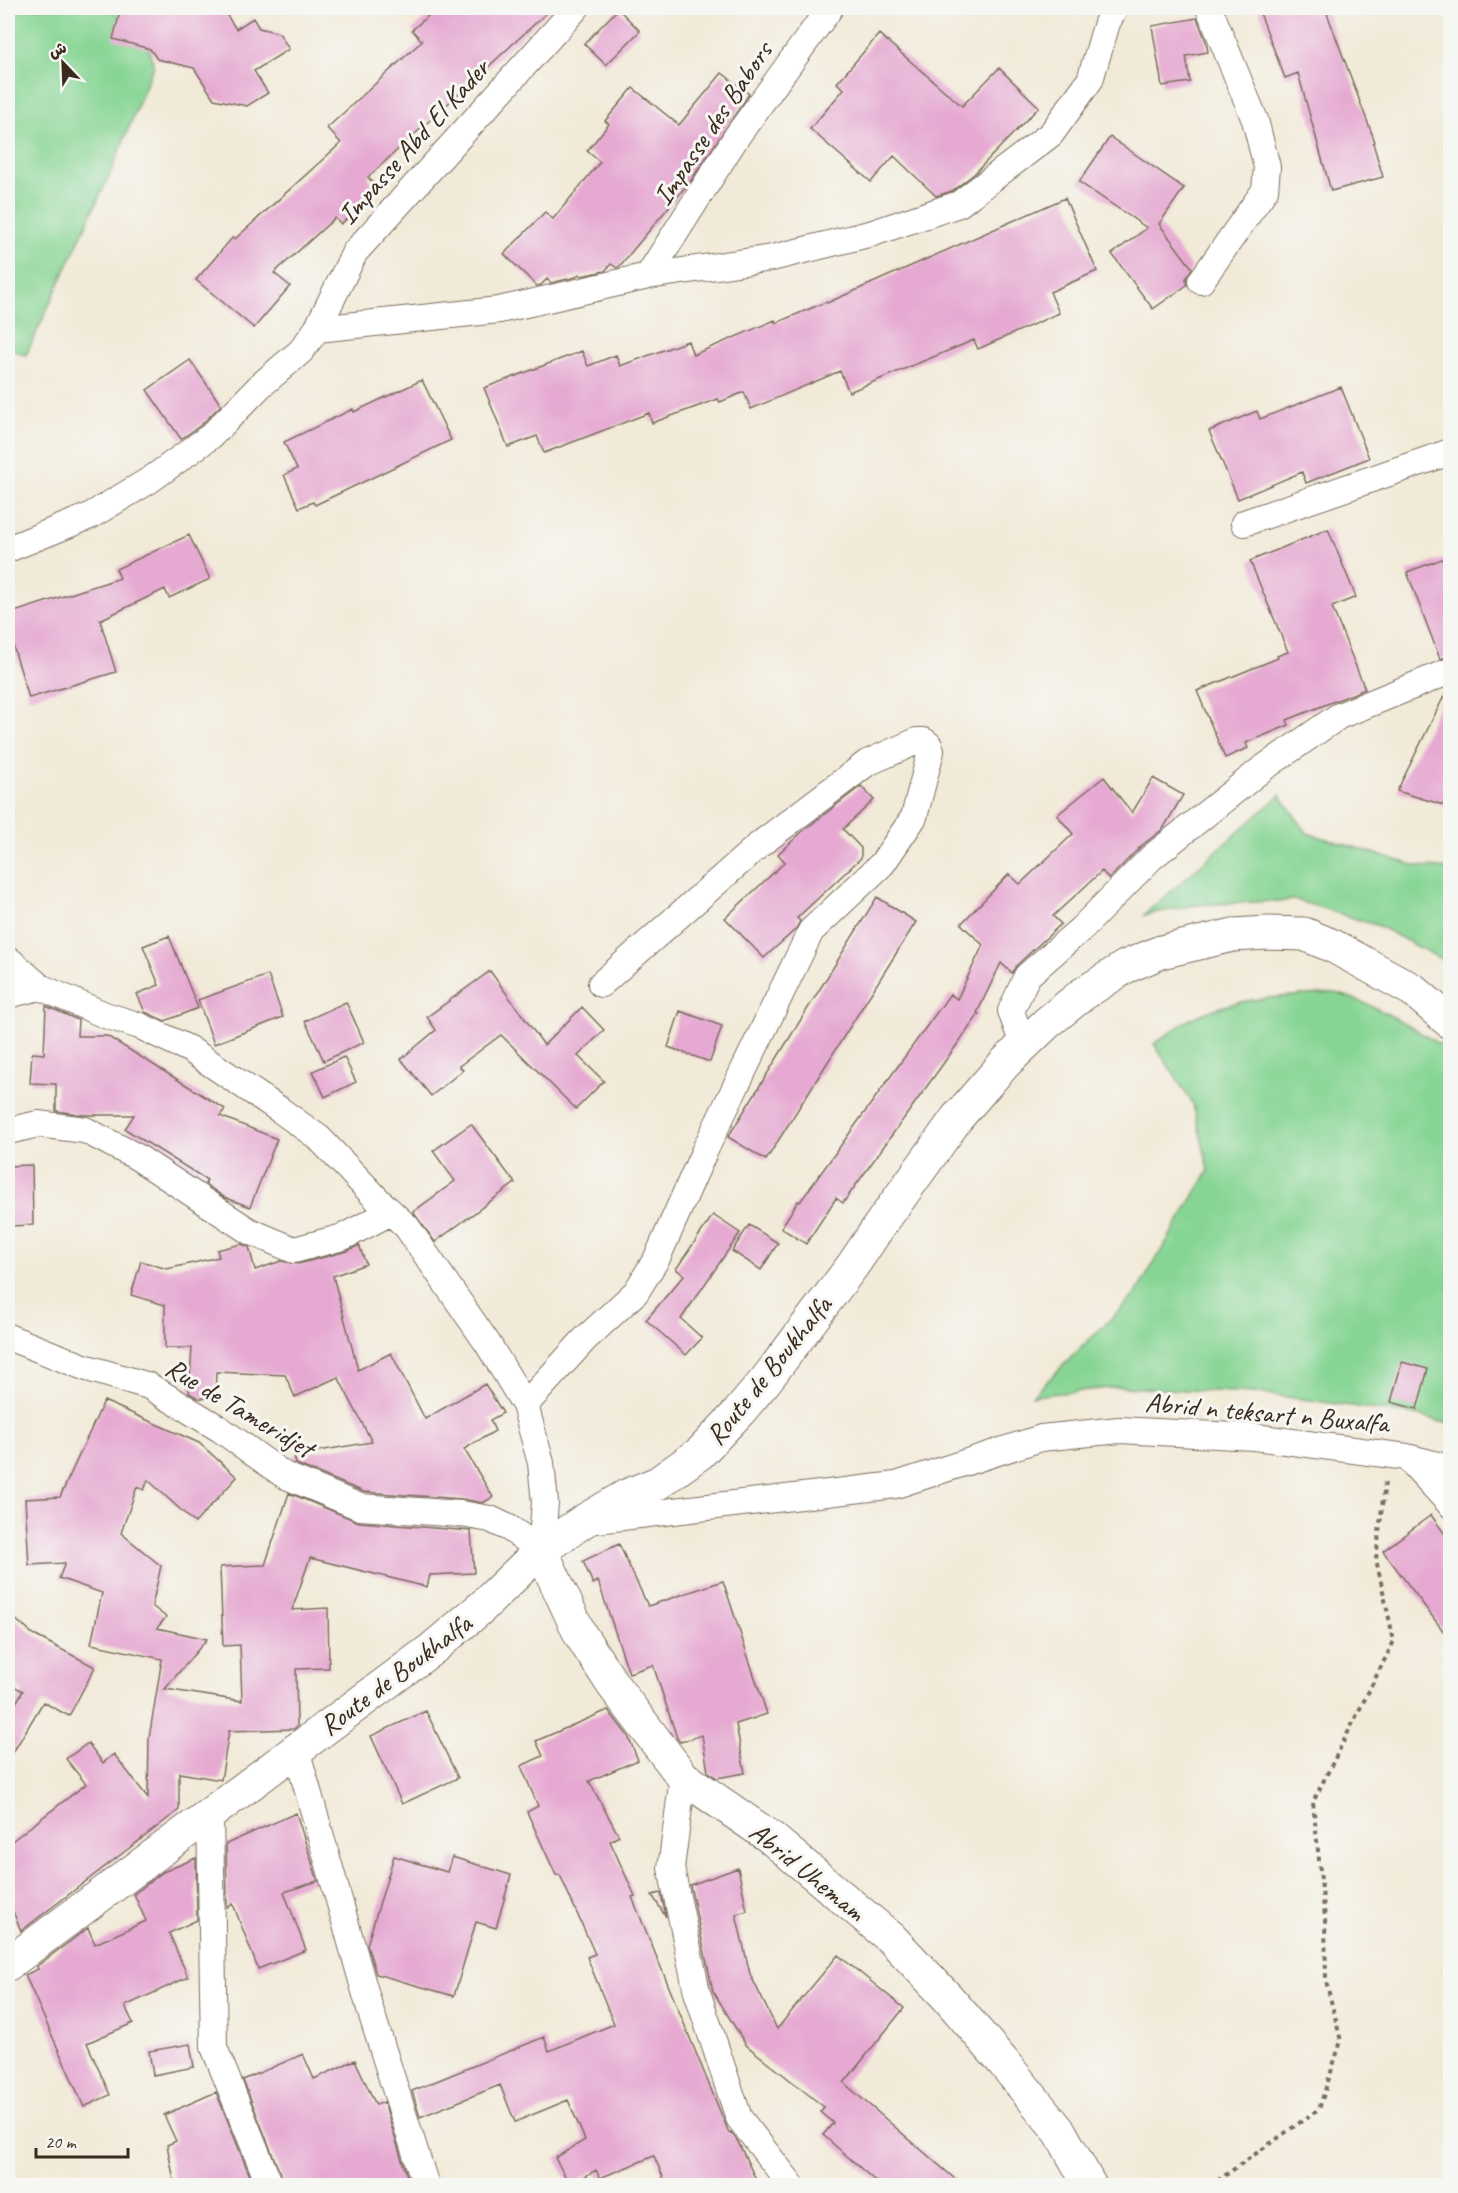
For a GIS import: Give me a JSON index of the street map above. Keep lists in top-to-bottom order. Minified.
{"streets":{"main road":["Route de Boukhalfa","Abrid Uhemam"],"street":["Impasse des Babors","Impasse Abd El Kader","Rue de Tameridjet","Abrid n teksart n Buxalfa"]},"crossings":[["Route de Boukhalfa","Rue de Tameridjet"],["Route de Boukhalfa","Abrid n teksart n Buxalfa"],["Route de Boukhalfa","Abrid Uhemam"],["Rue de Tameridjet","Abrid Uhemam"]],"scale_bar":"20 m","north":"top left"}
